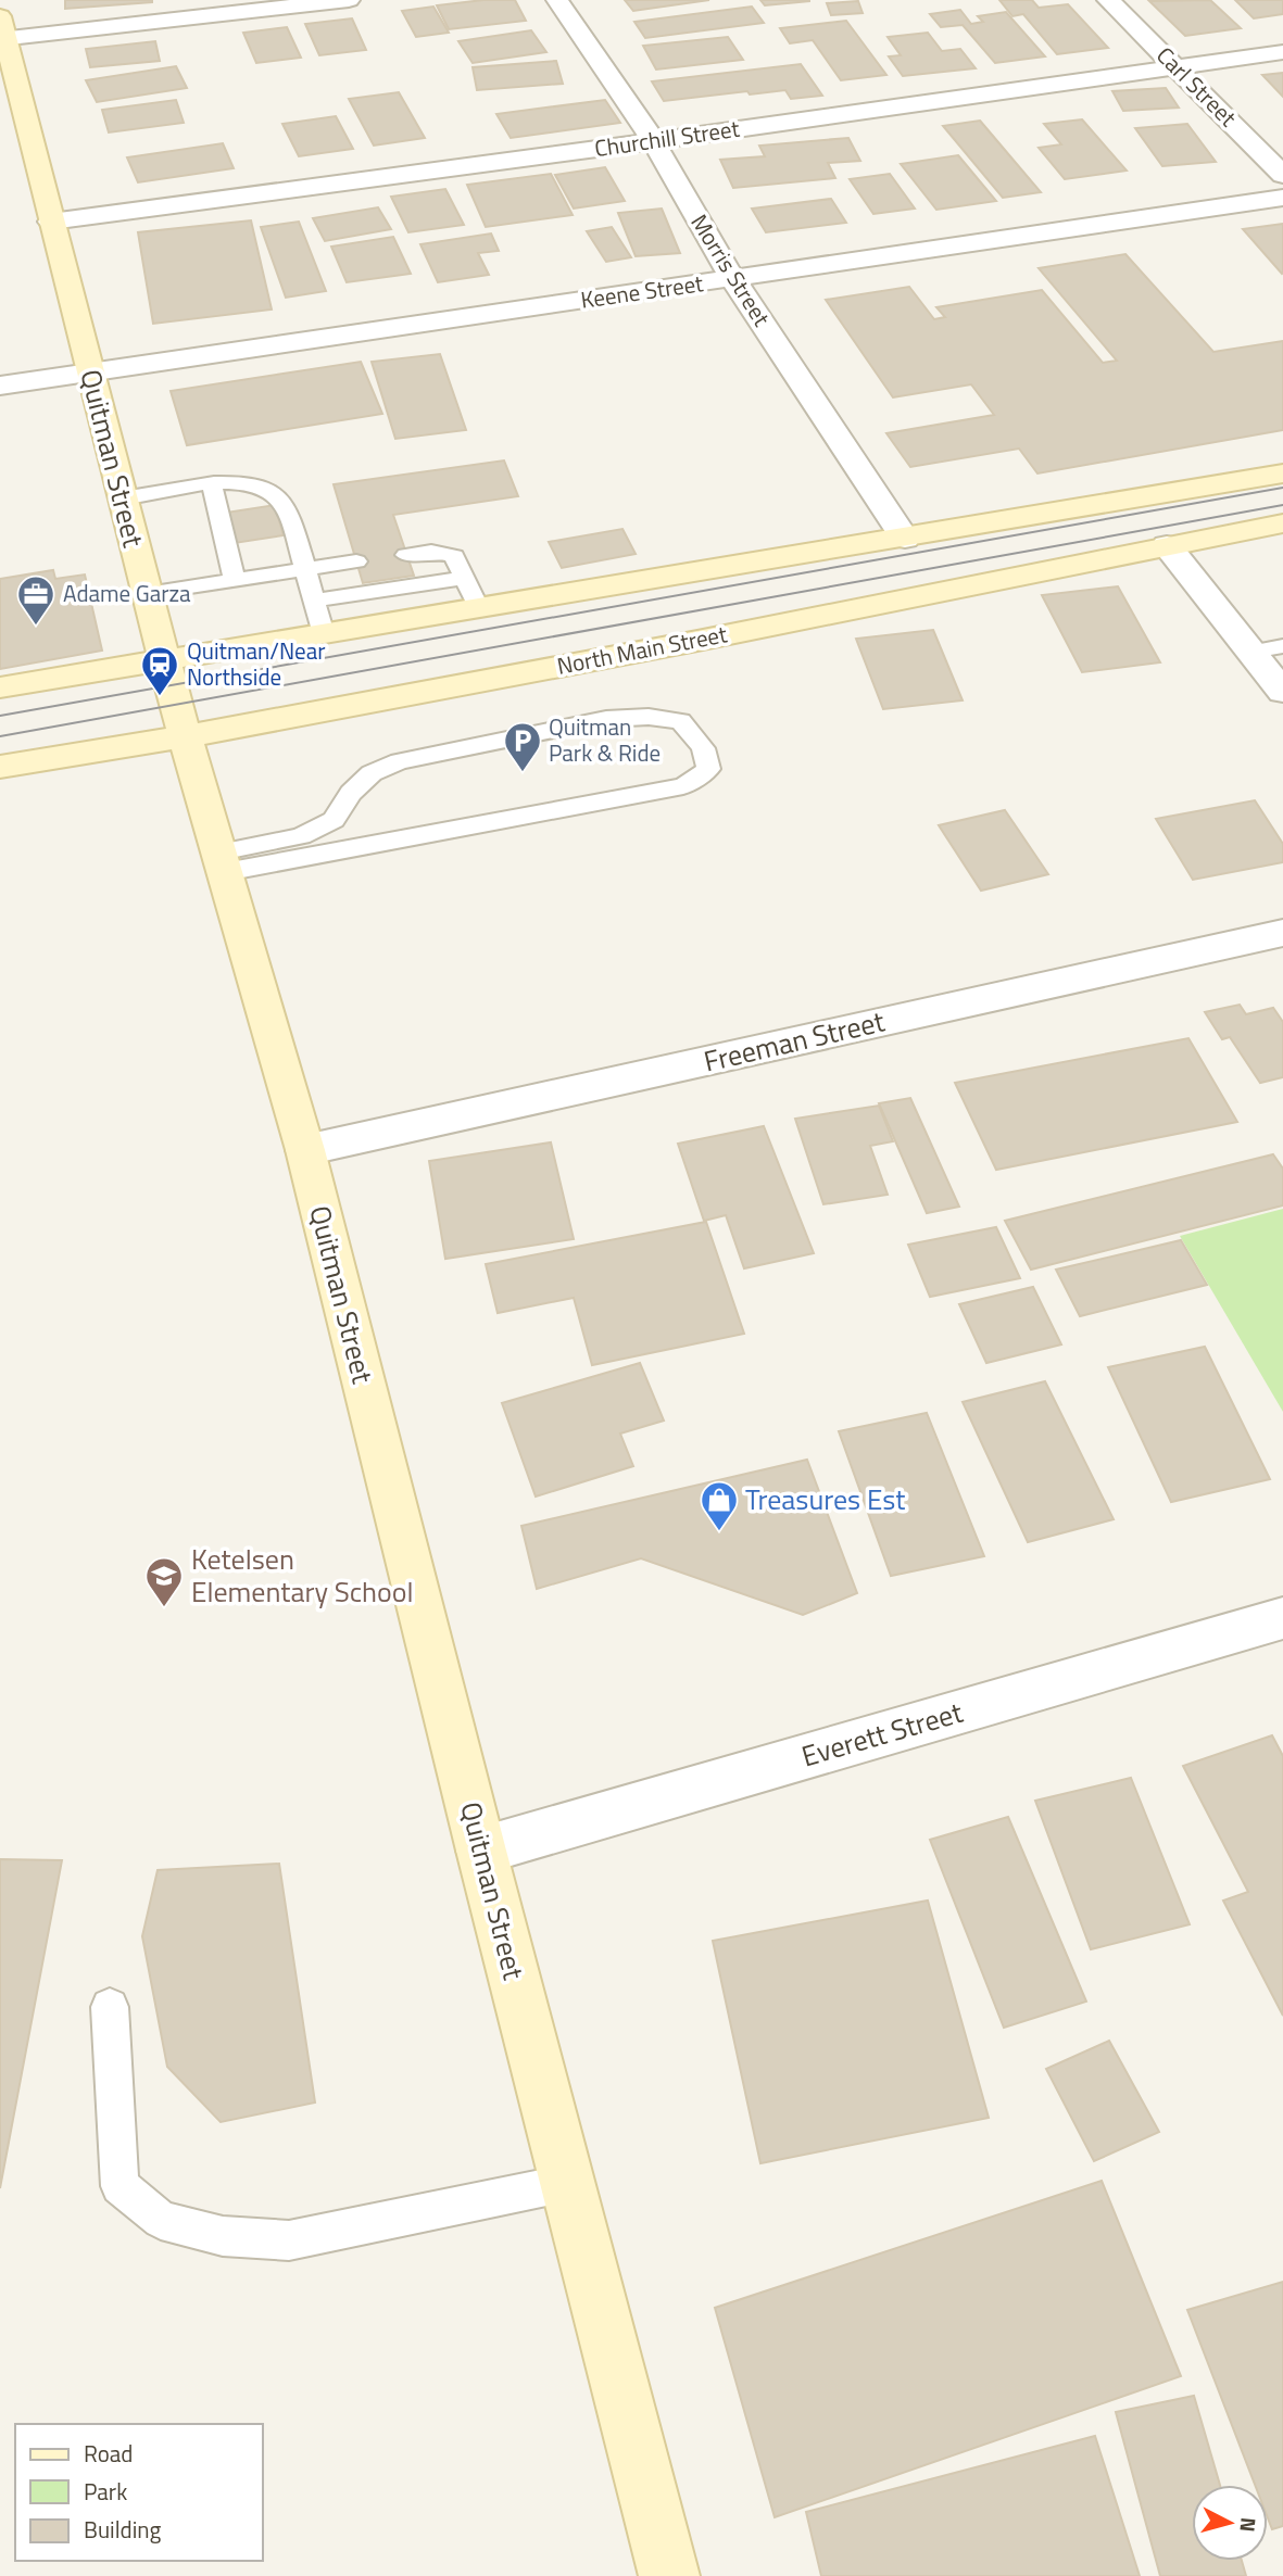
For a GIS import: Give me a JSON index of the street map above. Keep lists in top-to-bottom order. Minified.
{"streets":{"main road":["Quitman Street","North Main Street"],"street":["Carl Street","Churchill Street","Morris Street","Keene Street","Freeman Street","Everett Street"]},"crossings":[["Carl Street","Churchill Street"],["Churchill Street","Morris Street"],["Churchill Street","Quitman Street"],["Morris Street","Keene Street"],["Keene Street","Quitman Street"],["Quitman Street","North Main Street"],["Quitman Street","Freeman Street"],["Quitman Street","Everett Street"]],"places":{"office":["Adame Garza"],"station":["Quitman/Near Northside"],"parking":["Quitman Park & Ride"],"shop":["Treasures Est"],"school or university":["Ketelsen Elementary School"]},"legend":["Road","Park","Building"],"north":"right"}
